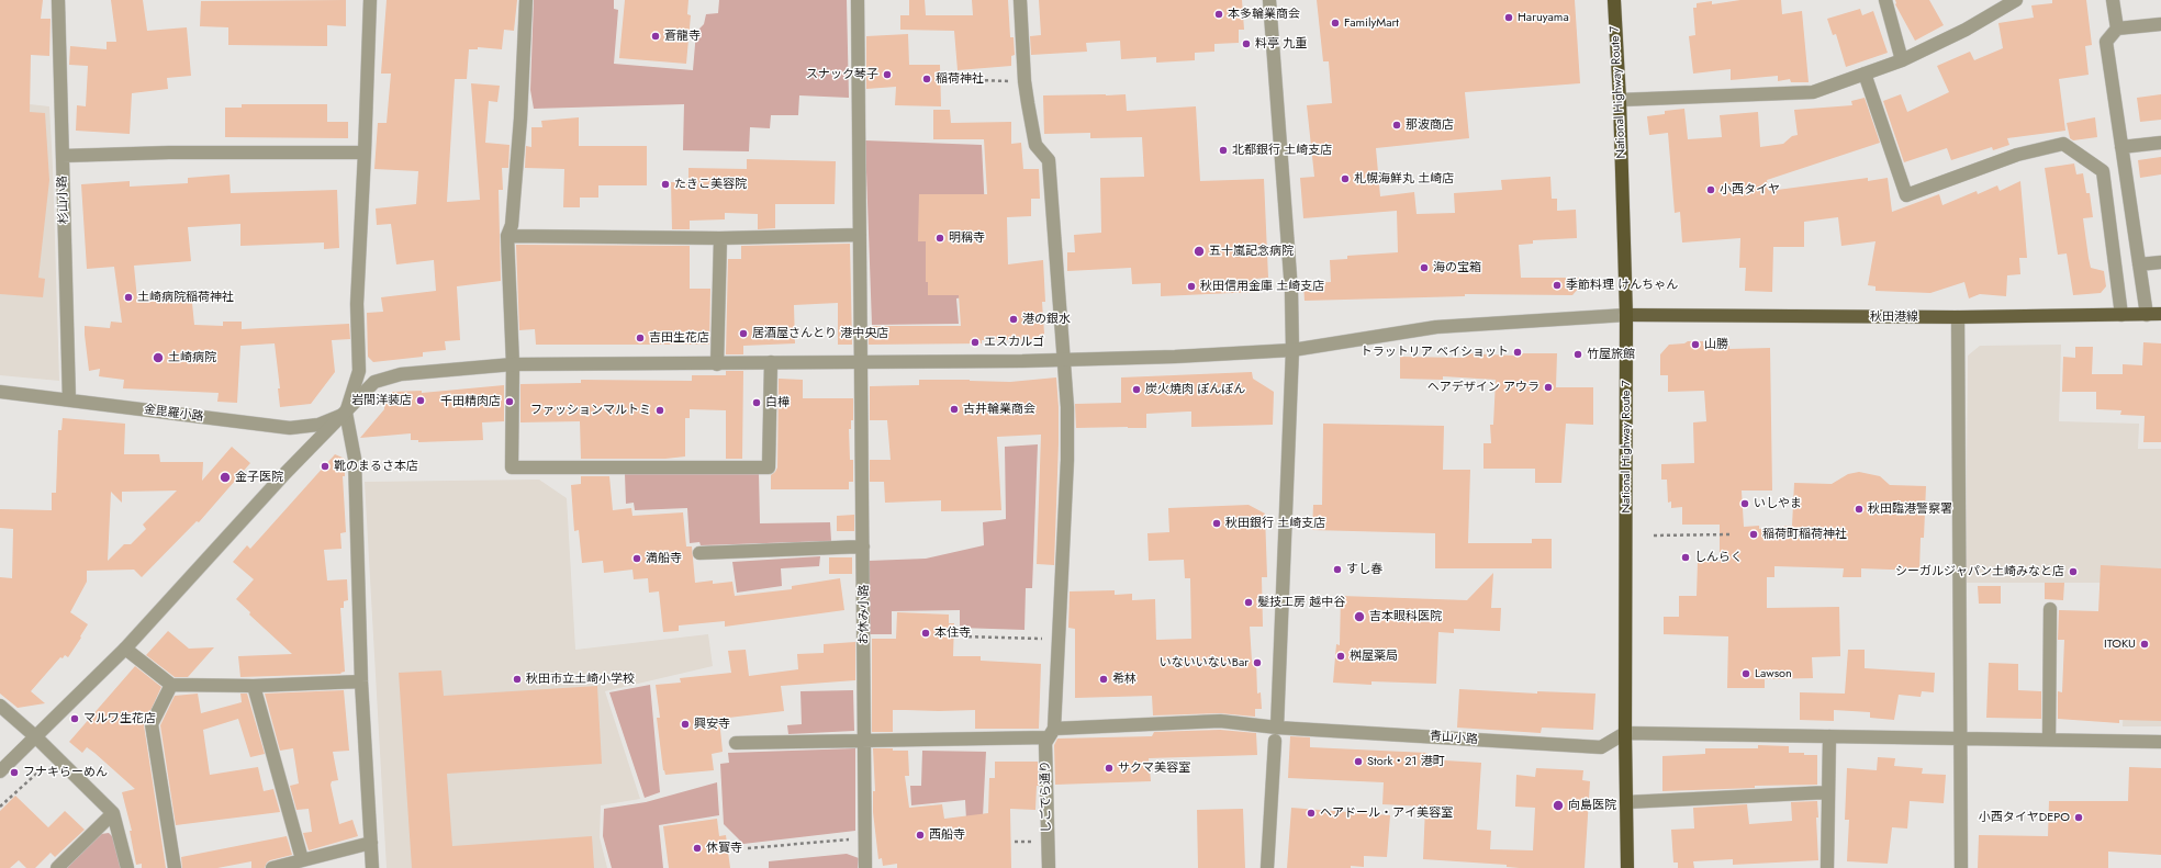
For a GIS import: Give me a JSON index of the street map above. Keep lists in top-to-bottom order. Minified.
{"streets":{"highway":["National Highway Route 7"],"main road":["秋田港線"],"street":["杉山小路","金毘羅小路","お休み小路","青山小路","しごでら通り"]},"crossings":[["National Highway Route 7","秋田港線"],["National Highway Route 7","青山小路"],["杉山小路","金毘羅小路"],["お休み小路","青山小路"],["青山小路","しごでら通り"]],"places":["本多輪業商会","Haruyama","FamilyMart","蒼龍寺","料亭 九重","スナック琴子","稲荷神社","那波商店","北都銀行 土崎支店","札幌海鮮丸 土崎店","たきこ美容院","小西タイヤ","明稱寺","五十嵐記念病院","海の宝箱","季節料理 けんちゃん","秋田信用金庫 土崎支店","土崎病院稲荷神社","港の銀水","居酒屋さんとり 港中央店","吉田生花店","エスカルゴ","山勝","トラットリア ベイショット","竹屋旅館","土崎病院","ヘアデザイン アウラ","炭火焼肉 ぽんぽん","岩間洋装店","千田精肉店","白樺","古井輪業商会","ファッションマルトミ","靴のまるさ本店","金子医院","いしやま","秋田臨港警察署","秋田銀行 土崎支店","稲荷町稲荷神社","しんらく","満船寺","すし春","シーガルジャパン土崎みなと店","髪技工房 越中谷","吉本眼科医院","本住寺","ITOKU","桝屋薬局","いないいないBar","Lawson","秋田市立土崎小学校","希林","マルワ生花店","興安寺","Stork・21 港町","サクマ美容室","フナキらーめん","向島医院","ヘアドール・アイ美容室","小西タイヤDEPO","西船寺","休寳寺"]}
